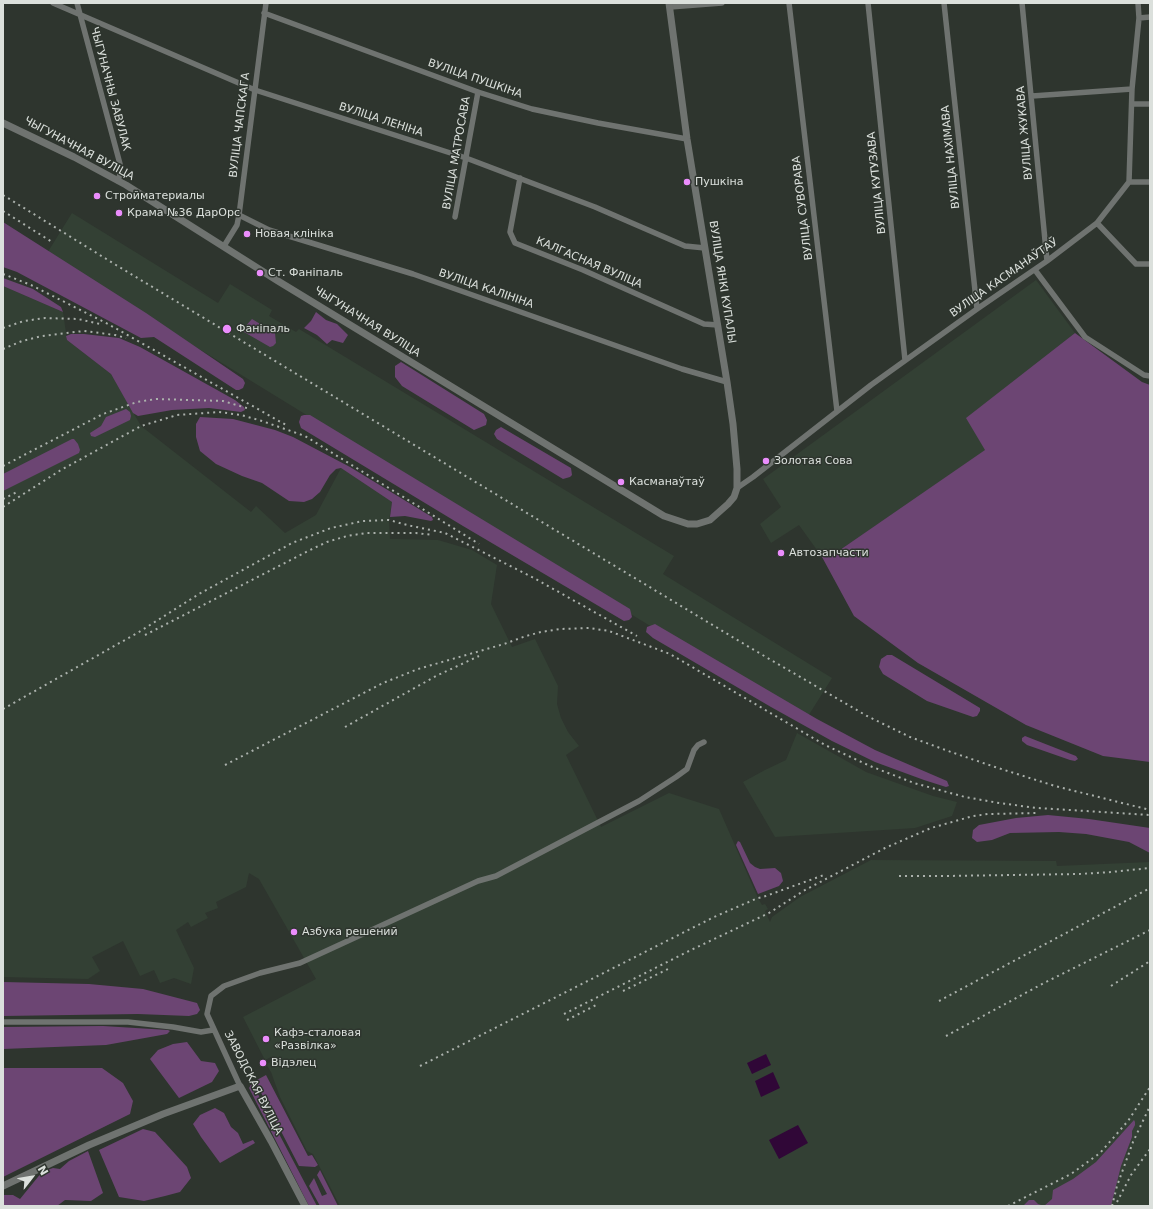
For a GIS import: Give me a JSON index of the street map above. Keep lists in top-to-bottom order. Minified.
{"streets":{"street":["ВУЛІЦА ПУШКІНА","ЧЫГУНАЧНЫ ЗАВУЛАК","ВУЛІЦА ЛЕНІНА","ВУЛІЦА ЧАПСКАГА","ВУЛІЦА ЖУКАВА","ЧЫГУНАЧНАЯ ВУЛІЦА","ВУЛІЦА МАТРОСАВА","ВУЛІЦА НАХІМАВА","ВУЛІЦА КУТУЗАВА","ВУЛІЦА СУВОРАВА","КАЛГАСНАЯ ВУЛІЦА","ВУЛІЦА КАСМАНАЎТАЎ","ВУЛІЦА ЯНКІ КУПАЛЫ","ВУЛІЦА КАЛІНІНА","ЗАВОДСКАЯ ВУЛІЦА"]},"crossings":[["ВУЛІЦА ПУШКІНА","ВУЛІЦА ЧАПСКАГА"],["ВУЛІЦА ПУШКІНА","ВУЛІЦА МАТРОСАВА"],["ВУЛІЦА ПУШКІНА","ВУЛІЦА ЯНКІ КУПАЛЫ"],["ЧЫГУНАЧНЫ ЗАВУЛАК","ВУЛІЦА ЛЕНІНА"],["ЧЫГУНАЧНЫ ЗАВУЛАК","ЧЫГУНАЧНАЯ ВУЛІЦА"],["ВУЛІЦА ЛЕНІНА","ВУЛІЦА ЧАПСКАГА"],["ВУЛІЦА ЛЕНІНА","ВУЛІЦА МАТРОСАВА"],["ВУЛІЦА ЛЕНІНА","КАЛГАСНАЯ ВУЛІЦА"],["ВУЛІЦА ЛЕНІНА","ВУЛІЦА ЯНКІ КУПАЛЫ"],["ВУЛІЦА ЧАПСКАГА","ЧЫГУНАЧНАЯ ВУЛІЦА"],["ВУЛІЦА ЧАПСКАГА","ВУЛІЦА КАЛІНІНА"],["ВУЛІЦА ЖУКАВА","ВУЛІЦА КАСМАНАЎТАЎ"],["ЧЫГУНАЧНАЯ ВУЛІЦА","ВУЛІЦА КАСМАНАЎТАЎ"],["ЧЫГУНАЧНАЯ ВУЛІЦА","ВУЛІЦА ЯНКІ КУПАЛЫ"],["ВУЛІЦА НАХІМАВА","ВУЛІЦА КАСМАНАЎТАЎ"],["ВУЛІЦА КУТУЗАВА","ВУЛІЦА КАСМАНАЎТАЎ"],["ВУЛІЦА СУВОРАВА","ВУЛІЦА КАСМАНАЎТАЎ"],["КАЛГАСНАЯ ВУЛІЦА","ВУЛІЦА ЯНКІ КУПАЛЫ"],["ВУЛІЦА КАСМАНАЎТАЎ","ВУЛІЦА ЯНКІ КУПАЛЫ"],["ВУЛІЦА ЯНКІ КУПАЛЫ","ВУЛІЦА КАЛІНІНА"]],"places":["Пушкіна","Стройматериалы","Крама №36 ДарОрс","Новая клініка","Ст. Фаніпаль","Фаніпаль","Золотая Сова","Касманаўтаў","Автозапчасти","Азбука решений","Кафэ-сталовая «Развілка»","Відэлец"],"north":"top right"}
